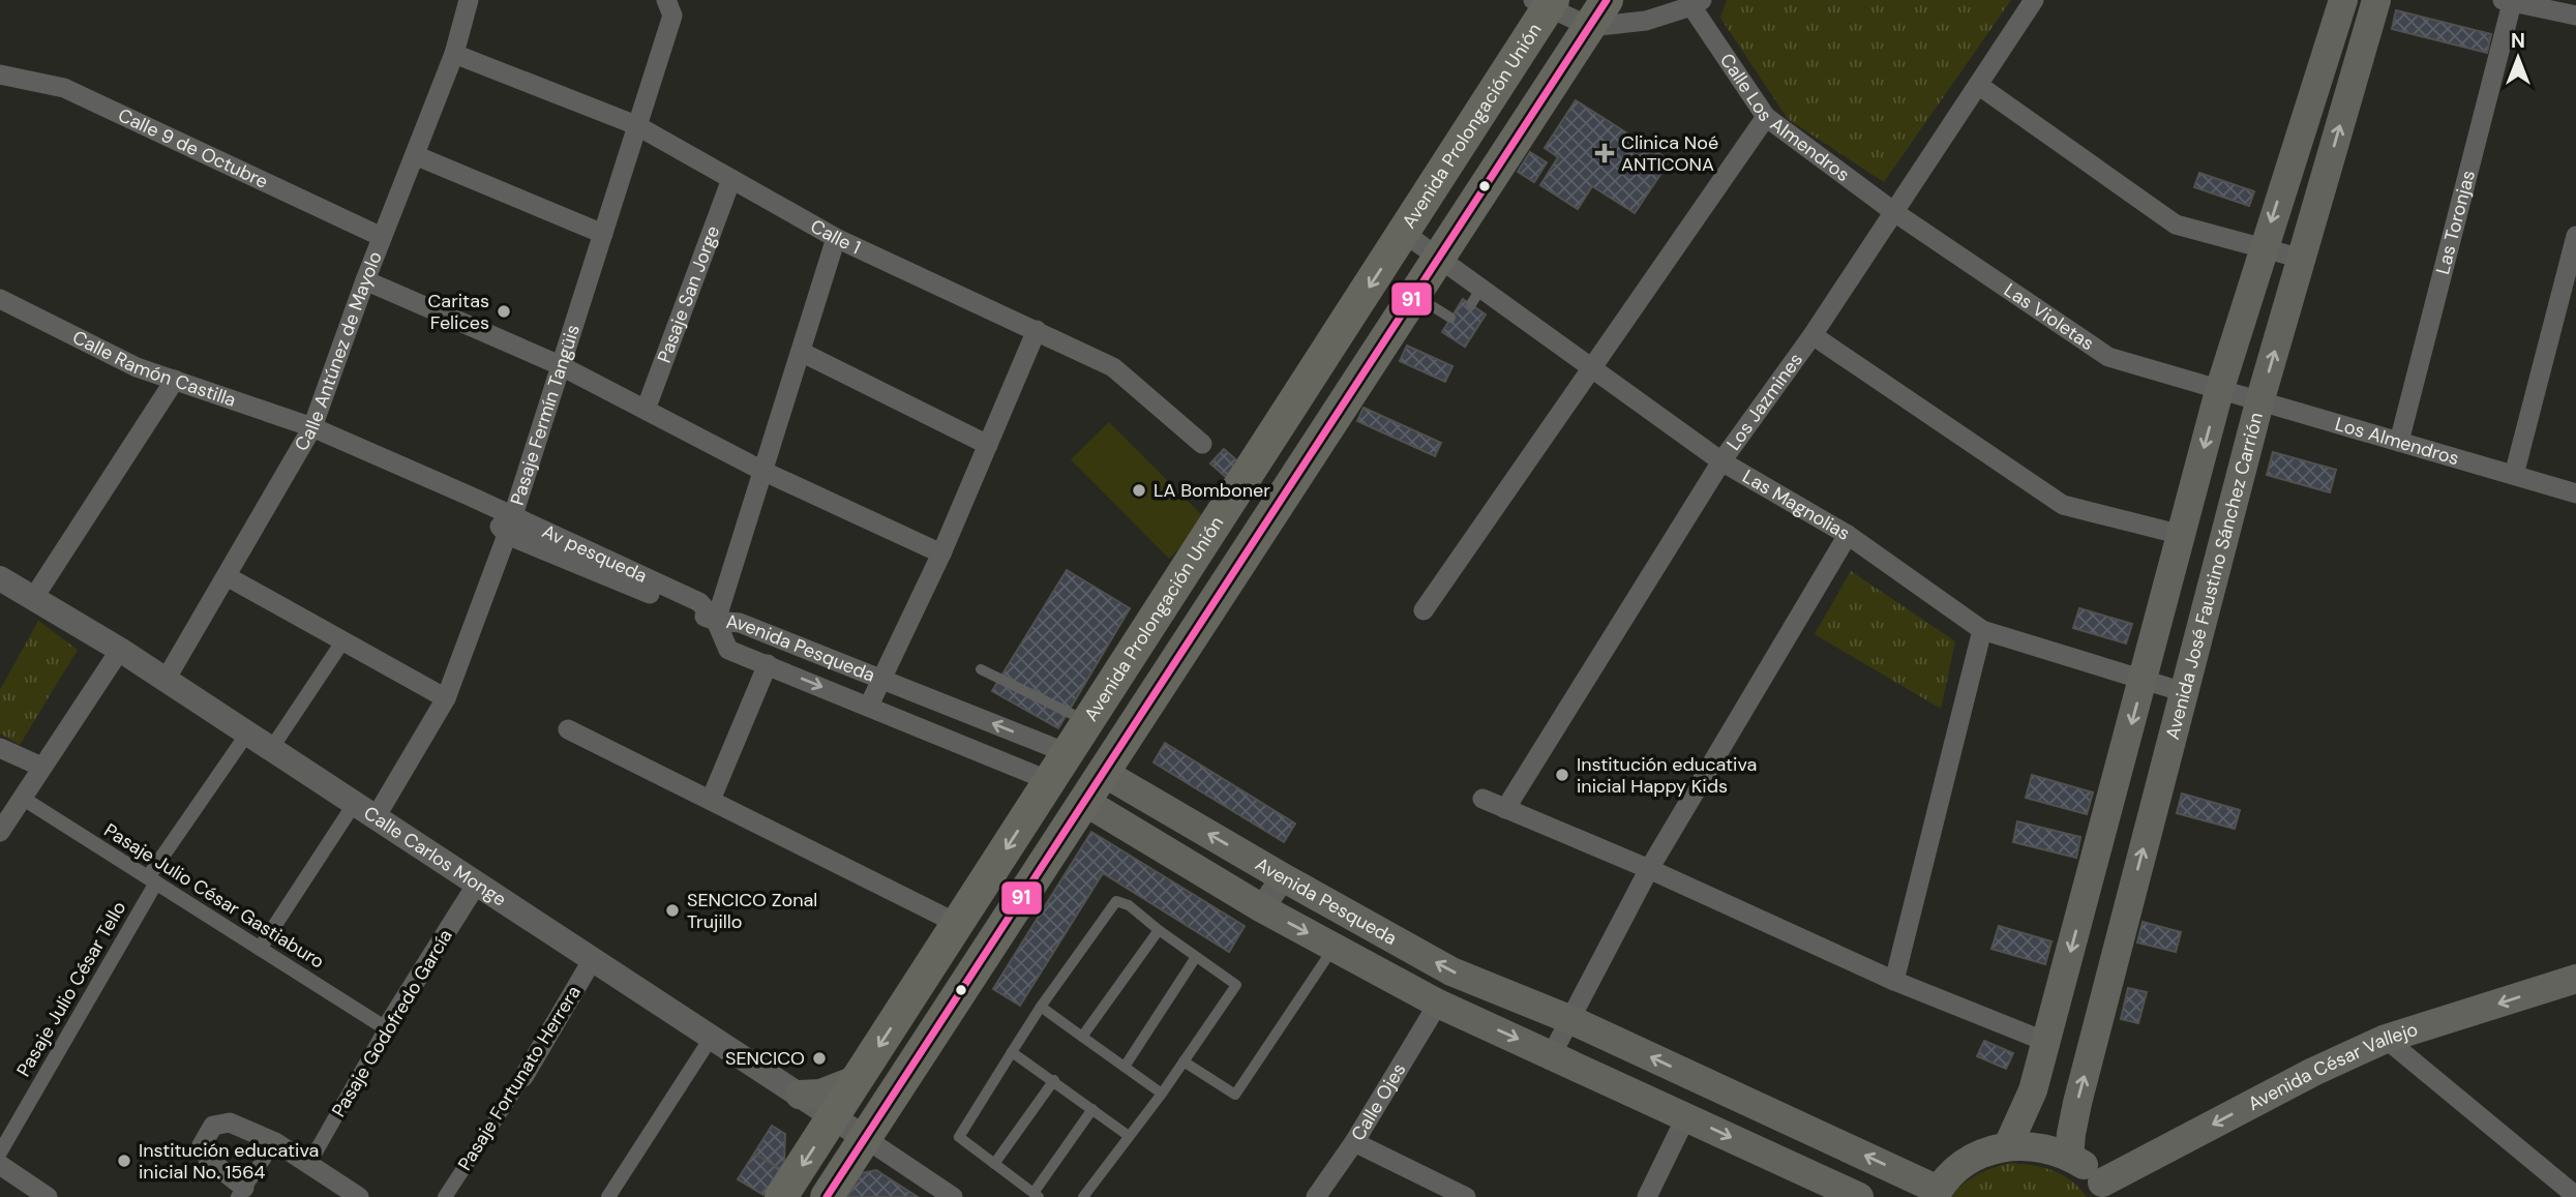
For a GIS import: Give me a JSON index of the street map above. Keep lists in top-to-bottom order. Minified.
{"streets":{"main road":["Avenida Prolongación Unión","Avenida José Faustino Sánchez Carrión","Avenida Pesqueda","Avenida César Vallejo"],"street":["Calle Los Almendros","Calle 9 de Octubre","Las Toronjas","Calle 1","Pasaje San Jorge","Las Violetas","Calle Antúnez de Mayolo","Calle Ramón Castilla","Los Jazmines","Pasaje Fermín Tangüis","Los Almendros","Las Magnolias","Calle Carlos Monge","Pasaje Julio César Gastiaburo","Pasaje Julio César Tello","Pasaje Godofredo García","Pasaje Fortunato Herrera","Calle Ojes"]},"crossings":[["Calle Los Almendros","Las Violetas"],["Calle Los Almendros","Los Jazmines"],["Avenida Prolongación Unión","Las Magnolias"],["Avenida Prolongación Unión","Avenida Pesqueda"],["Avenida Prolongación Unión","Calle Carlos Monge"],["Calle 9 de Octubre","Calle Antúnez de Mayolo"],["Las Toronjas","Los Almendros"],["Calle 1","Pasaje San Jorge"],["Calle 1","Calle Antúnez de Mayolo"],["Calle 1","Pasaje Fermín Tangüis"],["Las Violetas","Los Jazmines"],["Las Violetas","Los Almendros"],["Calle Antúnez de Mayolo","Calle Ramón Castilla"],["Calle Antúnez de Mayolo","Calle Carlos Monge"],["Los Jazmines","Las Magnolias"],["Pasaje Fermín Tangüis","Avenida Pesqueda"],["Pasaje Fermín Tangüis","Calle Carlos Monge"],["Los Almendros","Avenida José Faustino Sánchez Carrión"],["Las Magnolias","Avenida José Faustino Sánchez Carrión"],["Avenida Pesqueda","Calle Ojes"],["Calle Carlos Monge","Pasaje Julio César Tello"],["Calle Carlos Monge","Pasaje Godofredo García"],["Calle Carlos Monge","Pasaje Fortunato Herrera"],["Pasaje Julio César Gastiaburo","Pasaje Julio César Tello"],["Pasaje Julio César Gastiaburo","Pasaje Godofredo García"]],"one_way":["Avenida César Vallejo"],"places":{"health":["Clinica Noé ANTICONA"],"other":["Caritas Felices","LA Bomboner","Institución educativa inicial Happy Kids","SENCICO Zonal Trujillo","SENCICO","Institución educativa inicial No. 1564"]},"lines":["transit line 91"],"north":"top"}
